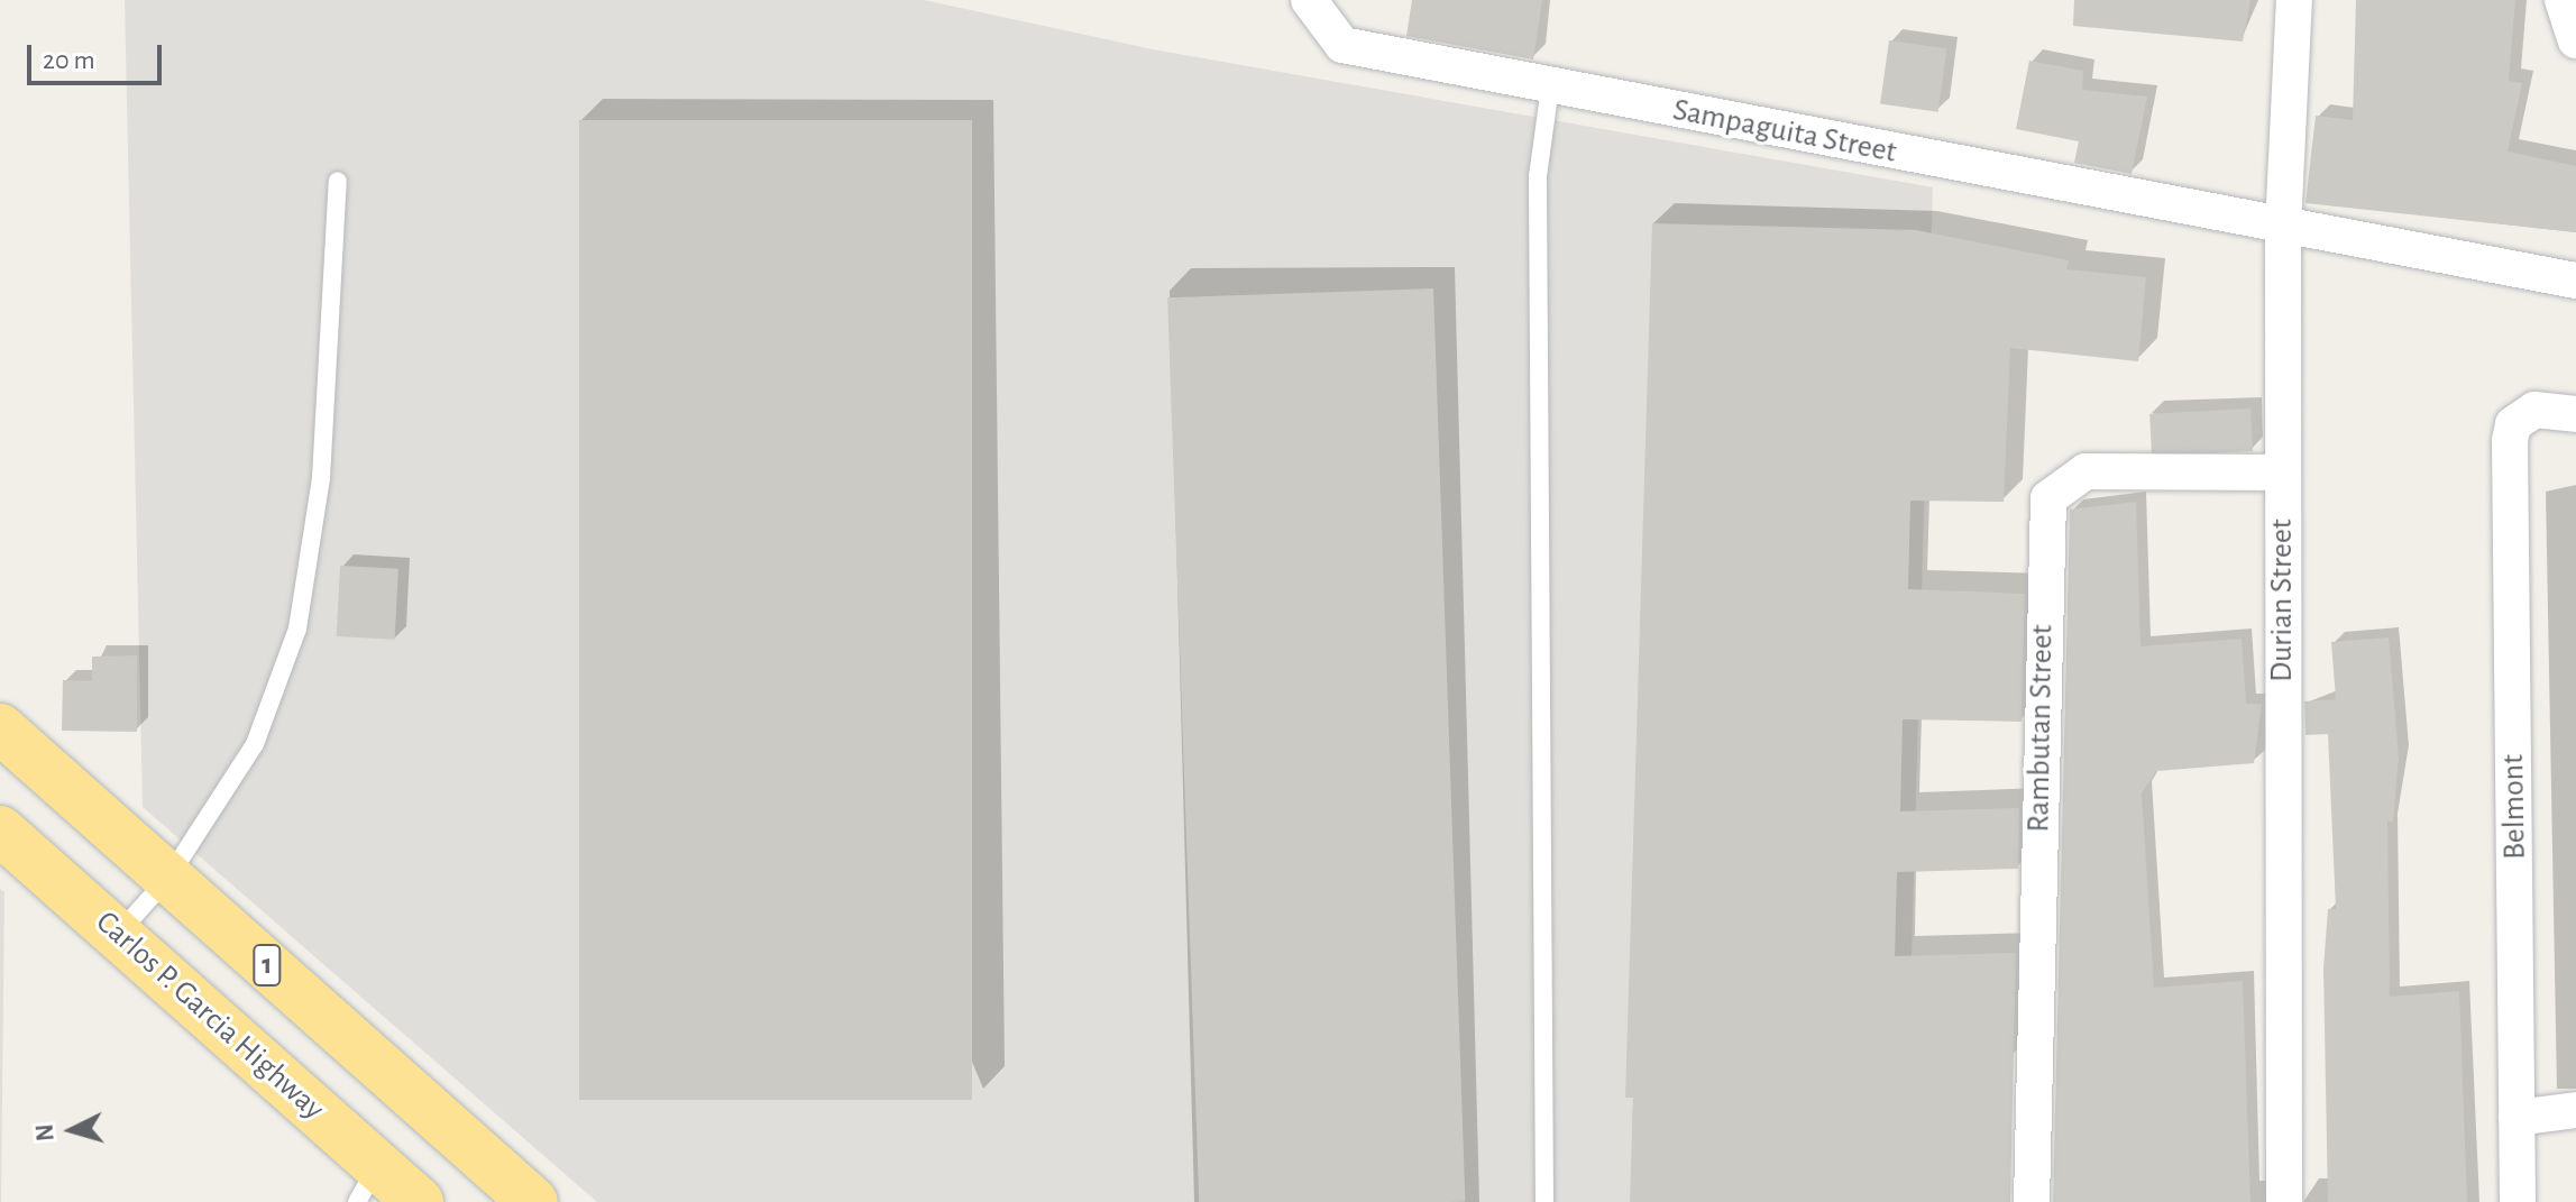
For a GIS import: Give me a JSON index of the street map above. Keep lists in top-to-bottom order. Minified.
{"streets":{"highway":["1","Carlos P. Garcia Highway"],"street":["Sampaguita Street","Durian Street","Rambutan Street","Belmont"]},"crossings":[["Sampaguita Street","Durian Street"],["Durian Street","Rambutan Street"]],"scale_bar":"20 m","north":"left"}
